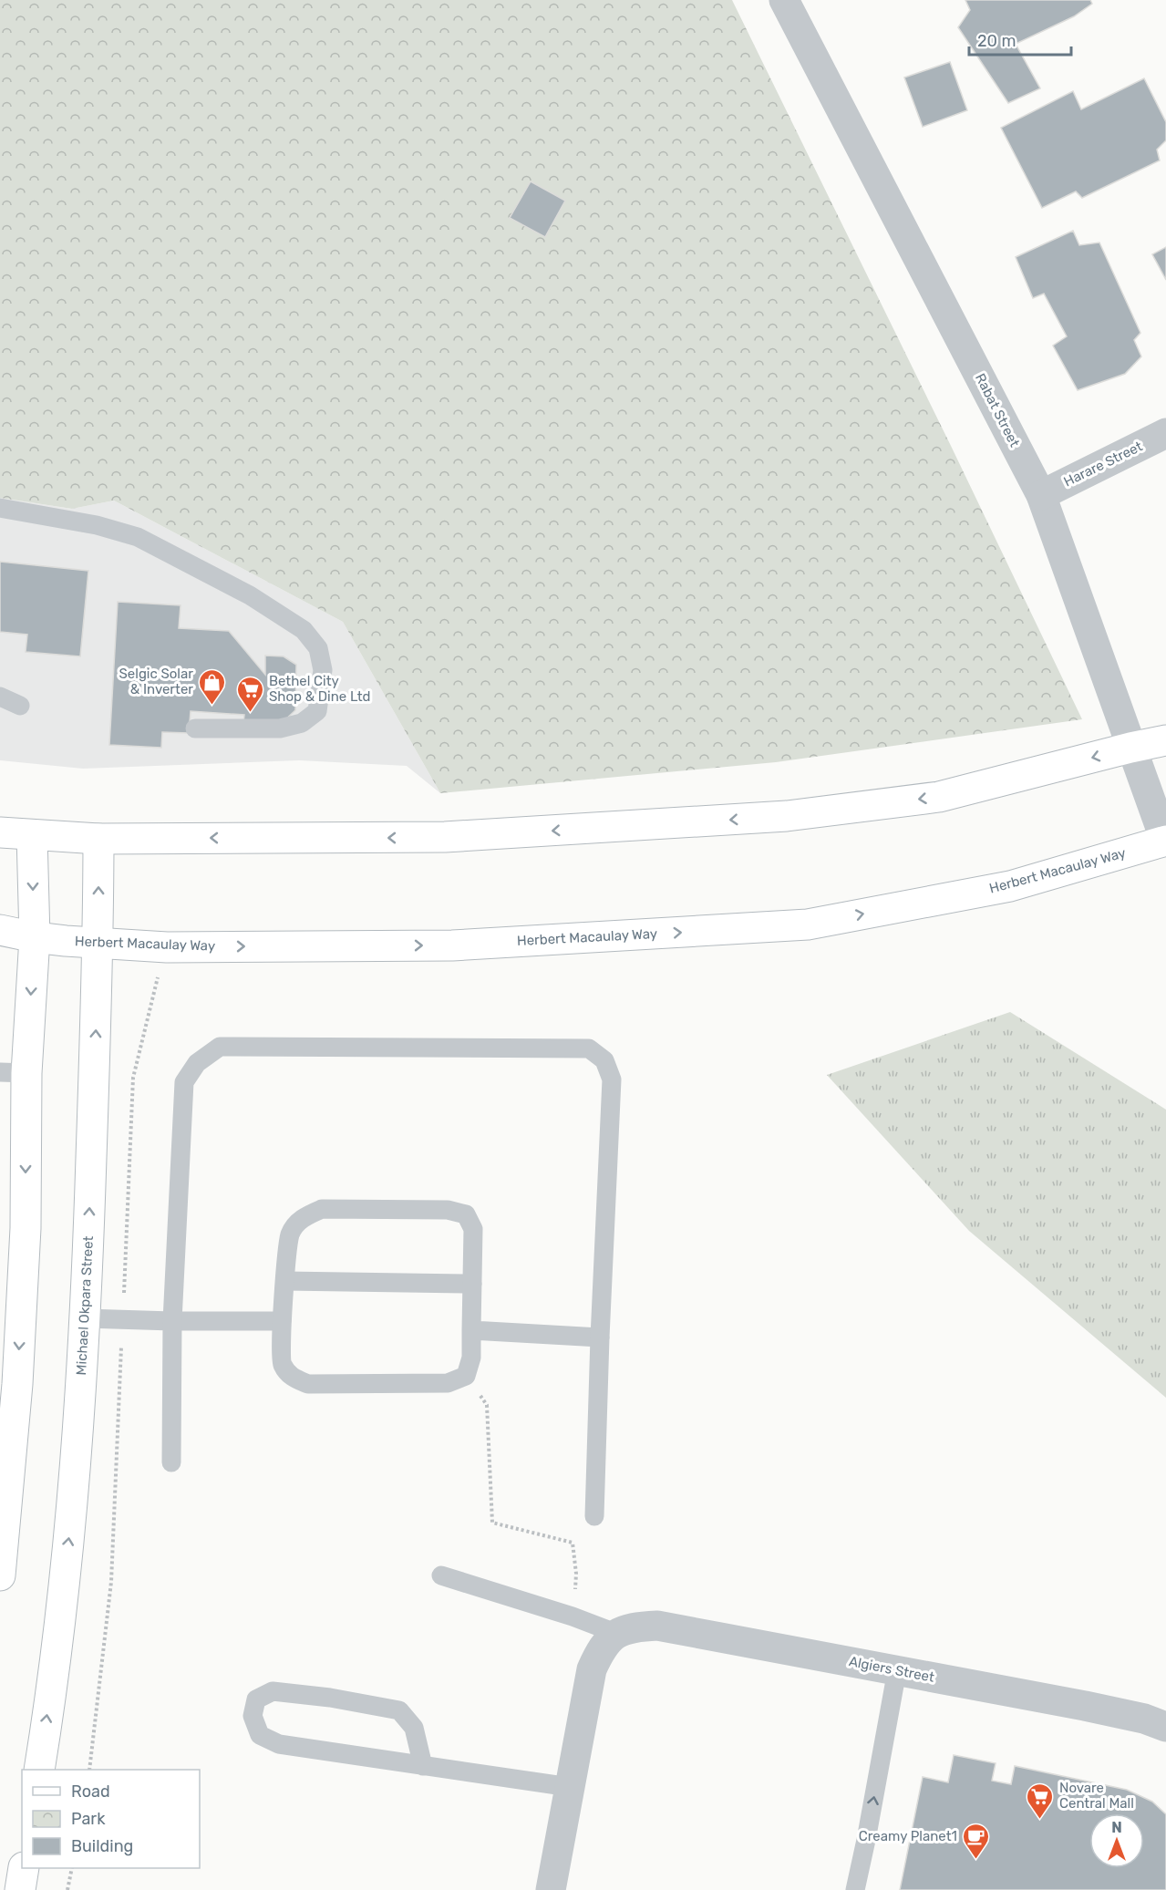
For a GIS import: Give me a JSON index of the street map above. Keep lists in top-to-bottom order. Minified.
{"streets":{"main road":["Herbert Macaulay Way","Michael Okpara Street"],"street":["Rabat Street","Harare Street","Algiers Street"]},"crossings":[["Rabat Street","Harare Street"],["Rabat Street","Herbert Macaulay Way"],["Herbert Macaulay Way","Michael Okpara Street"]],"places":{"shop":["Selgic Solar & Inverter"],"supermarket":["Bethel City Shop & Dine Ltd","Novare Central Mall"],"cafe":["Creamy Planet1"]},"legend":["Road","Park","Building"],"scale_bar":"20 m","north":"top"}
